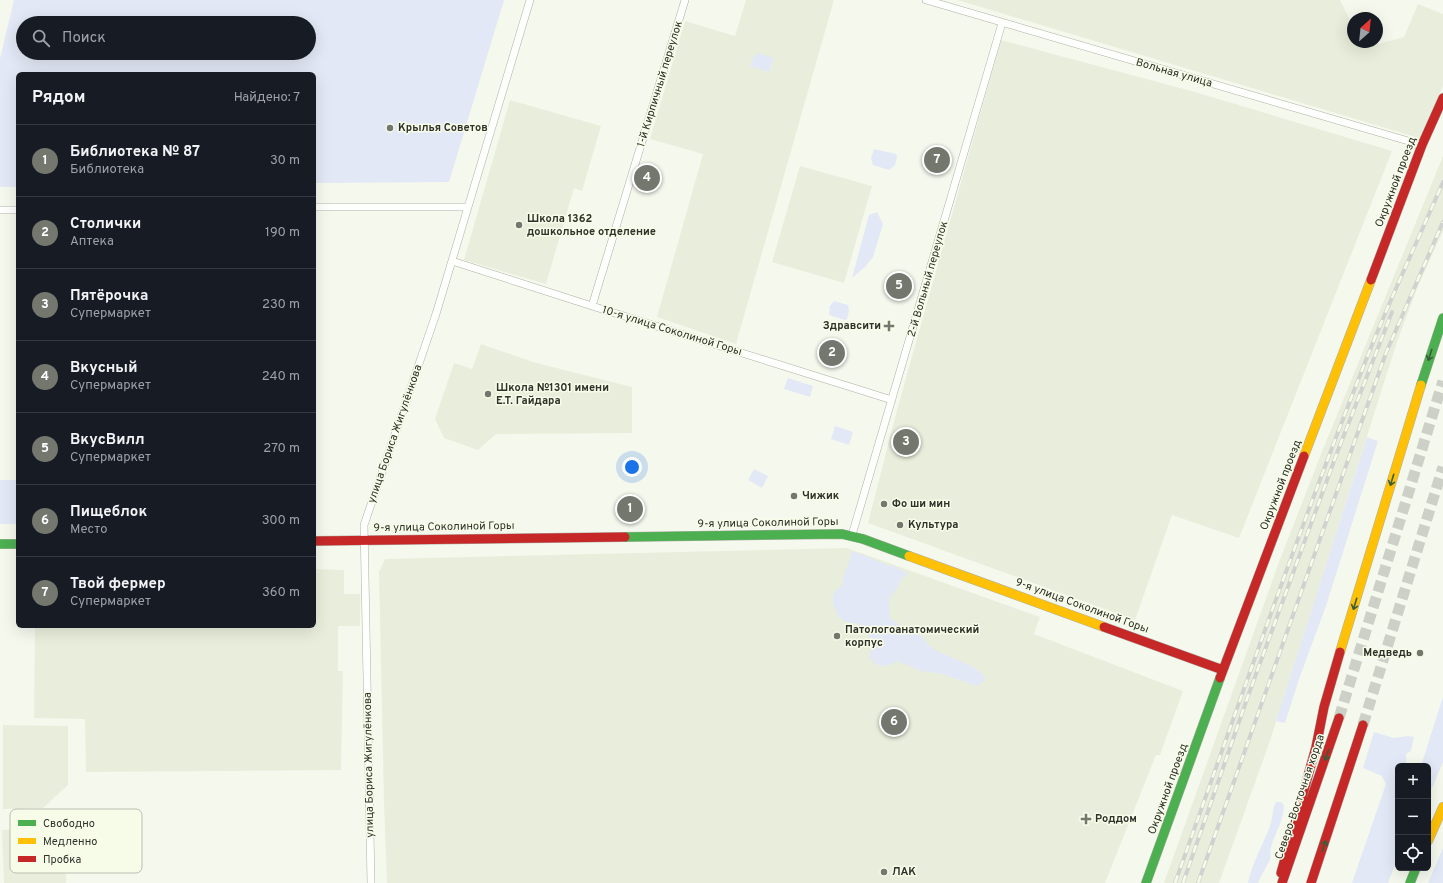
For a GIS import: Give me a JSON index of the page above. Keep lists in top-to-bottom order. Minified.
{"streets":{"street":["Вольная улица","1-й Кирпичный переулок","Окружной проезд","2-й Вольный переулок","10-я улица Соколиной Горы","улица Бориса Жигулёнкова","9-я улица Соколиной Горы","Северо-Восточная хорда"]},"crossings":[["Вольная улица","Окружной проезд"],["Вольная улица","2-й Вольный переулок"],["1-й Кирпичный переулок","10-я улица Соколиной Горы"],["Окружной проезд","9-я улица Соколиной Горы"],["2-й Вольный переулок","10-я улица Соколиной Горы"],["2-й Вольный переулок","9-я улица Соколиной Горы"],["10-я улица Соколиной Горы","улица Бориса Жигулёнкова"],["улица Бориса Жигулёнкова","9-я улица Соколиной Горы"]],"places":{"other":["Крылья Советов","Школа 1362 дошкольное отделение","Школа №1301 имени Е.Т. Гайдара","Чижик","Фо ши мин","Культура","Патологоанатомический корпус","Медведь","ЛАК"],"health":["Здравсити","Роддом"]},"legend":["Свободно","Медленно","Пробка"],"north":"top right","page":{"search":"Поиск","heading":["Рядом","Найдено: 7"],"list":[{"mark":"1","name":"Библиотека № 87","note":"Библиотека","value":"30 m"},{"mark":"2","name":"Столички","note":"Аптека","value":"190 m"},{"mark":"3","name":"Пятёрочка","note":"Супермаркет","value":"230 m"},{"mark":"4","name":"Вкусный","note":"Супермаркет","value":"240 m"},{"mark":"5","name":"ВкусВилл","note":"Супермаркет","value":"270 m"},{"mark":"6","name":"Пищеблок","note":"Место","value":"300 m"},{"mark":"7","name":"Твой фермер","note":"Супермаркет","value":"360 m"}],"pins":["7","4","5","2","3","1","6"],"map_buttons":["+","−"]}}
